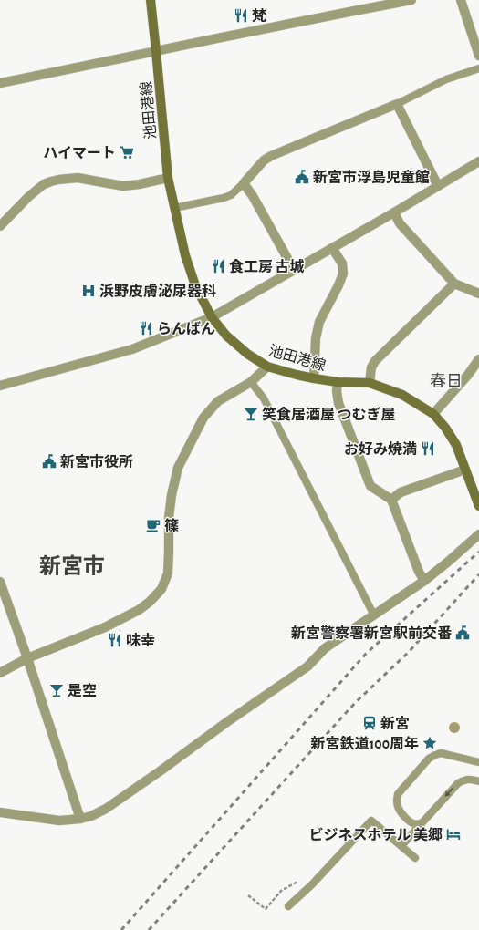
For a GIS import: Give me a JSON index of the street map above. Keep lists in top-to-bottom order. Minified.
{"streets":{"main road":["池田港線"]},"districts":["春日","新宮市"],"places":{"restaurant":["梵","食工房 古城","らんばん","お好み焼満","味幸"],"supermarket":["ハイマート"],"public building":["新宮市浮島児童館","新宮市役所","新宮警察署新宮駅前交番"],"hospital":["浜野皮膚泌尿器科"],"bar":["笑食居酒屋 つむぎ屋","是空"],"cafe":["篠"],"station":["新宮"],"place":["新宮鉄道100周年"],"hotel":["ビジネスホテル 美郷"]}}
